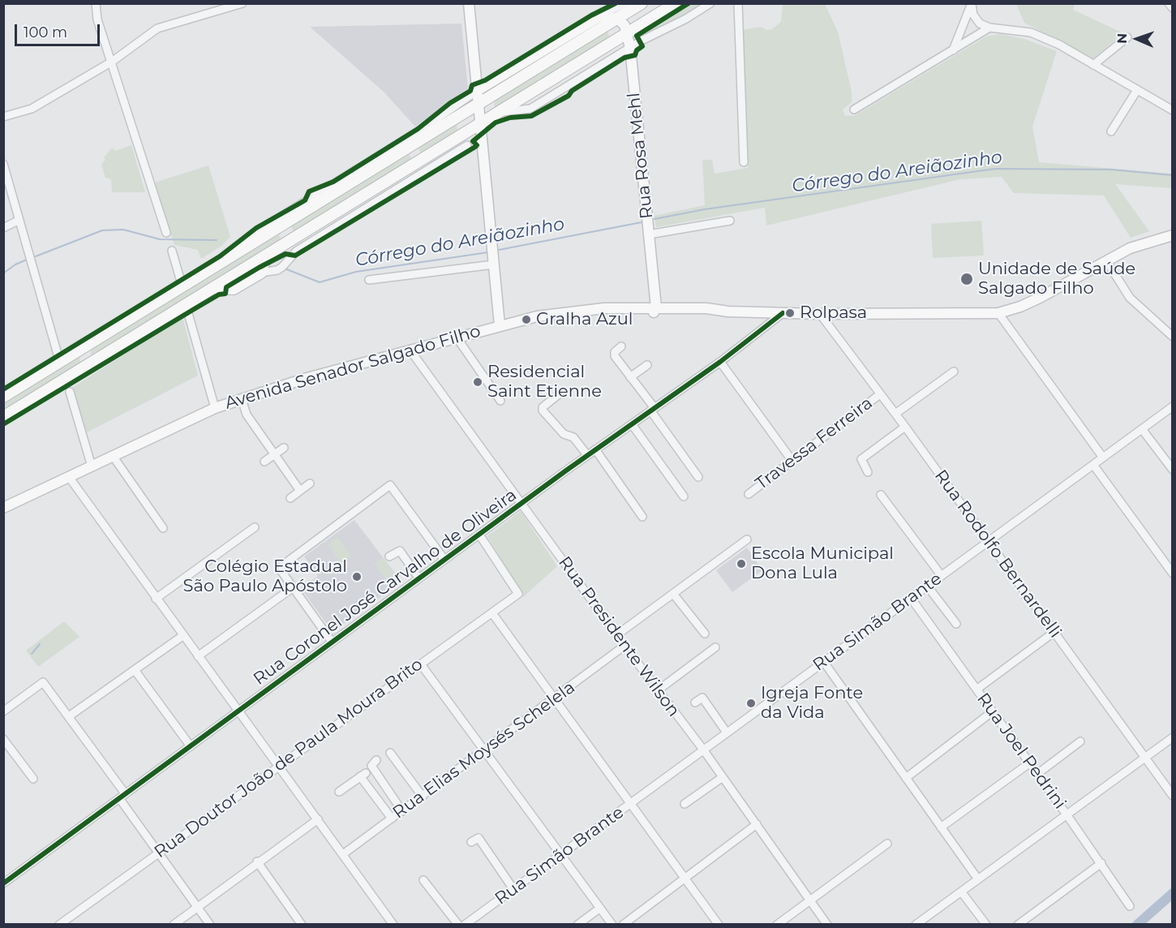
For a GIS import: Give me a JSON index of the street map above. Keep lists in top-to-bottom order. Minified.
{"streets":{"main road":["Rua Rosa Mehl","Avenida Senador Salgado Filho"],"street":["Travessa Ferreira","Rua Rodolfo Bernardelli","Rua Coronel José Carvalho de Oliveira","Rua Simão Brante","Rua Presidente Wilson","Rua Elias Moysés Schelela","Rua Joel Pedrini","Rua Doutor João de Paula Moura Brito"]},"crossings":[["Rua Rosa Mehl","Avenida Senador Salgado Filho"],["Avenida Senador Salgado Filho","Rua Rodolfo Bernardelli"],["Avenida Senador Salgado Filho","Rua Coronel José Carvalho de Oliveira"],["Avenida Senador Salgado Filho","Rua Presidente Wilson"],["Travessa Ferreira","Rua Rodolfo Bernardelli"],["Rua Rodolfo Bernardelli","Rua Simão Brante"],["Rua Coronel José Carvalho de Oliveira","Rua Presidente Wilson"],["Rua Coronel José Carvalho de Oliveira","Rua Doutor João de Paula Moura Brito"],["Rua Simão Brante","Rua Presidente Wilson"],["Rua Simão Brante","Rua Joel Pedrini"],["Rua Presidente Wilson","Rua Elias Moysés Schelela"]],"water":["Córrego do Areiãozinho"],"places":["Unidade de Saúde Salgado Filho","Rolpasa","Gralha Azul","Residencial Saint Etienne","Escola Municipal Dona Lula","Colégio Estadual São Paulo Apóstolo","Igreja Fonte da Vida"],"scale_bar":"100 m","north":"left"}
